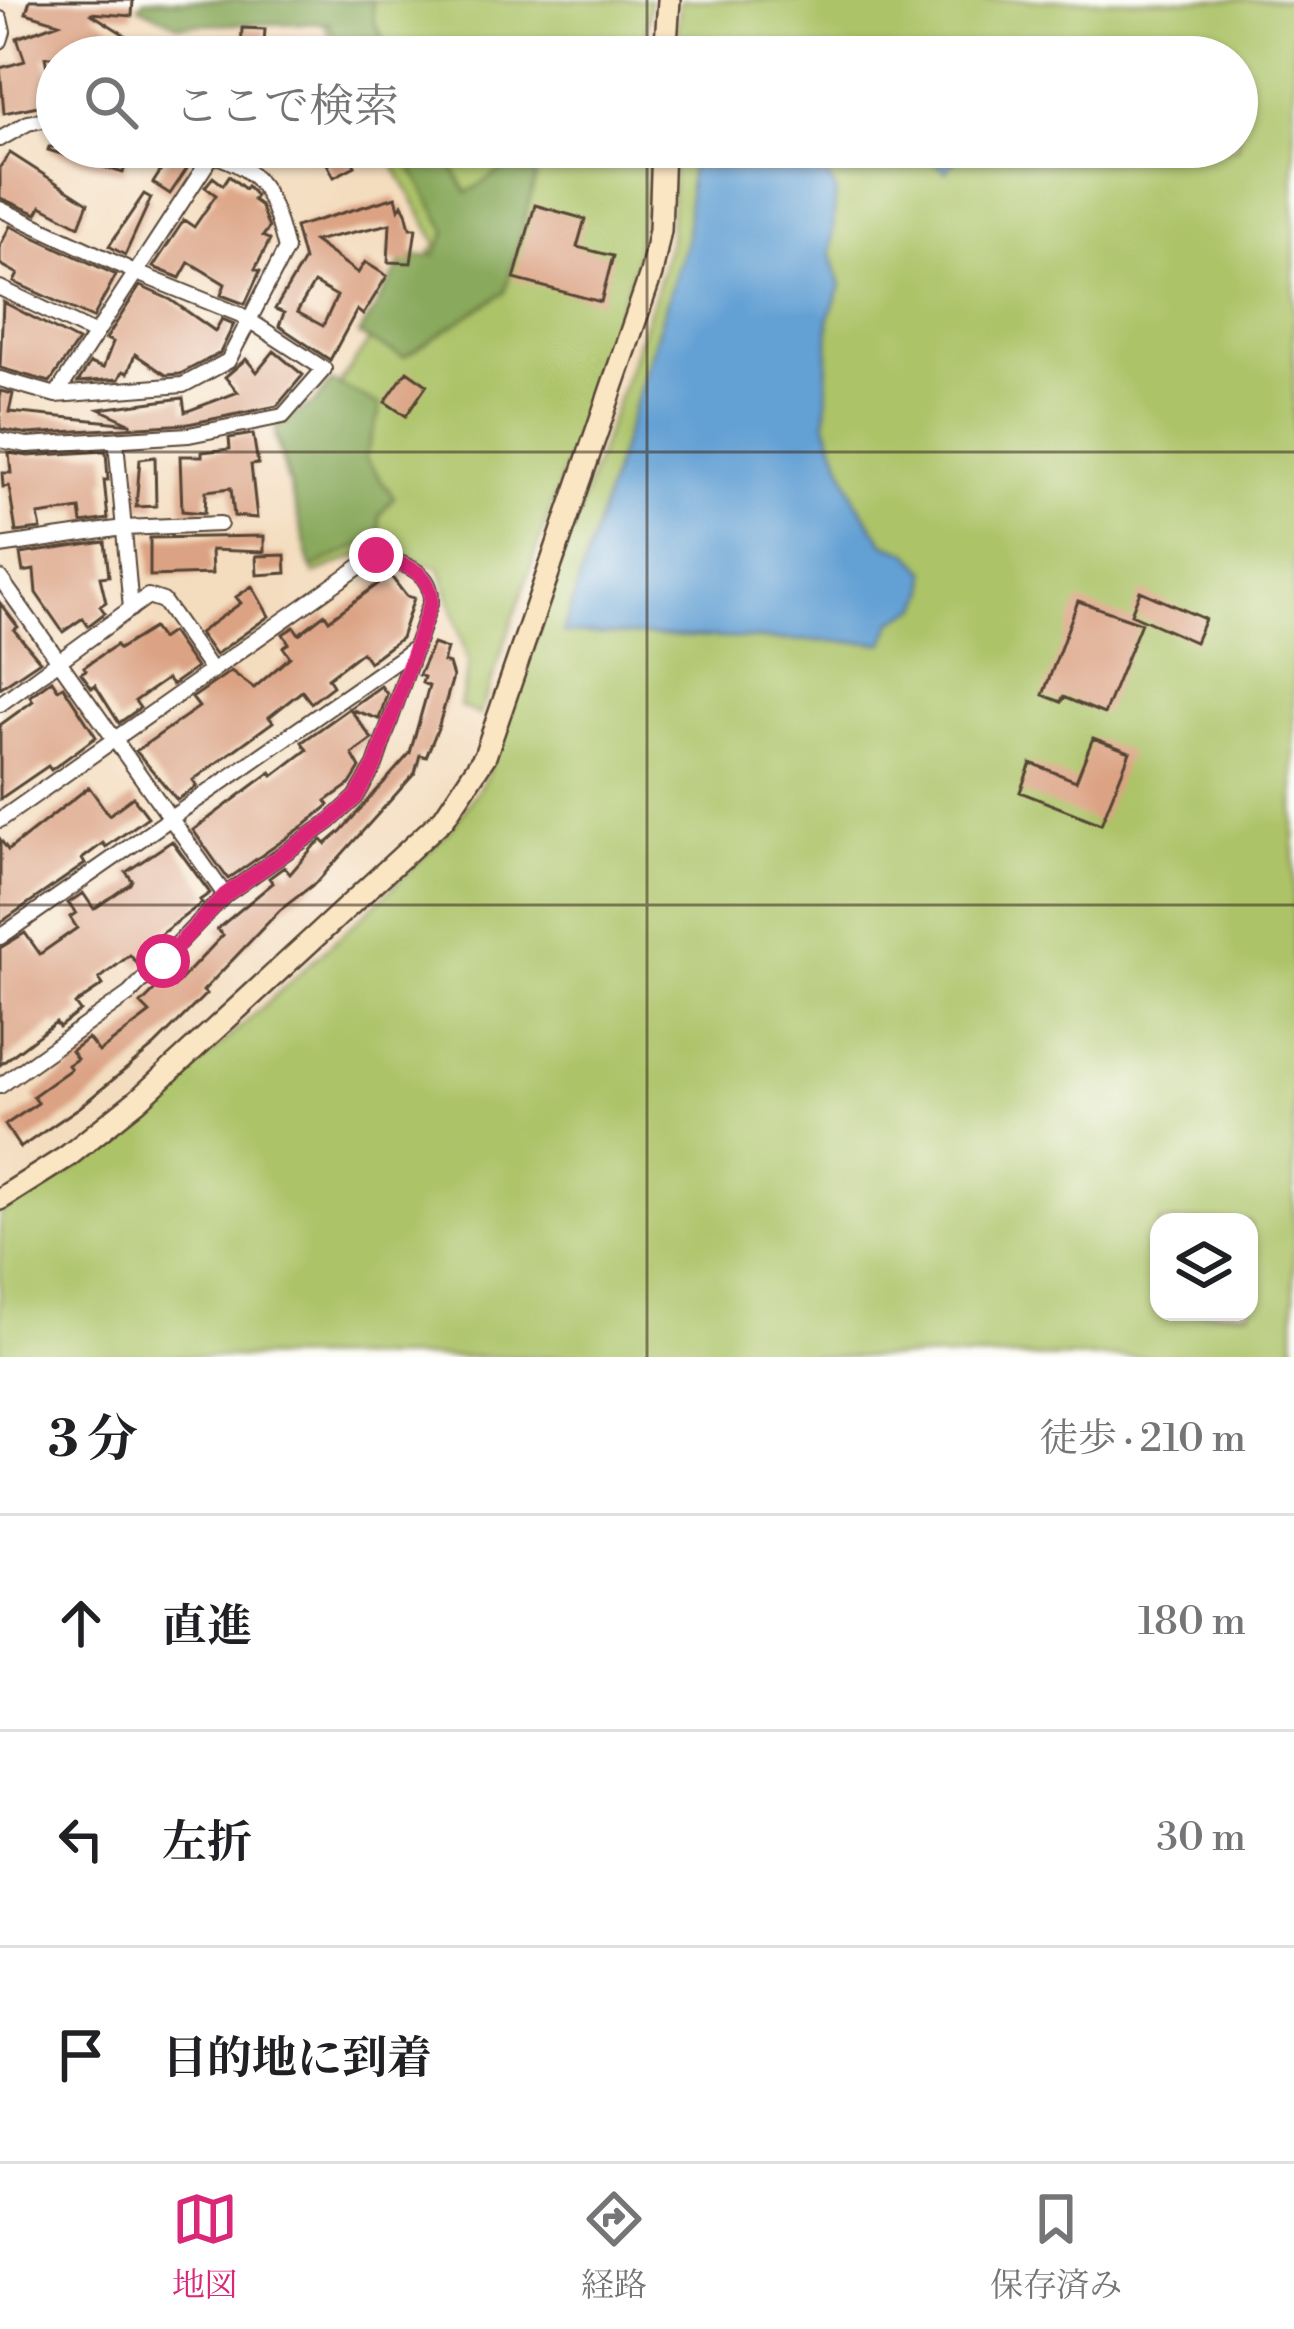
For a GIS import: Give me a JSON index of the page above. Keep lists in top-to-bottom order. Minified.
{"page":{"search":"ここで検索","heading":["3 分","徒歩 · 210 m"],"list":[["直進","180 m"],["左折","30 m"],"目的地に到着"],"nav":["地図","経路","保存済み"]}}
